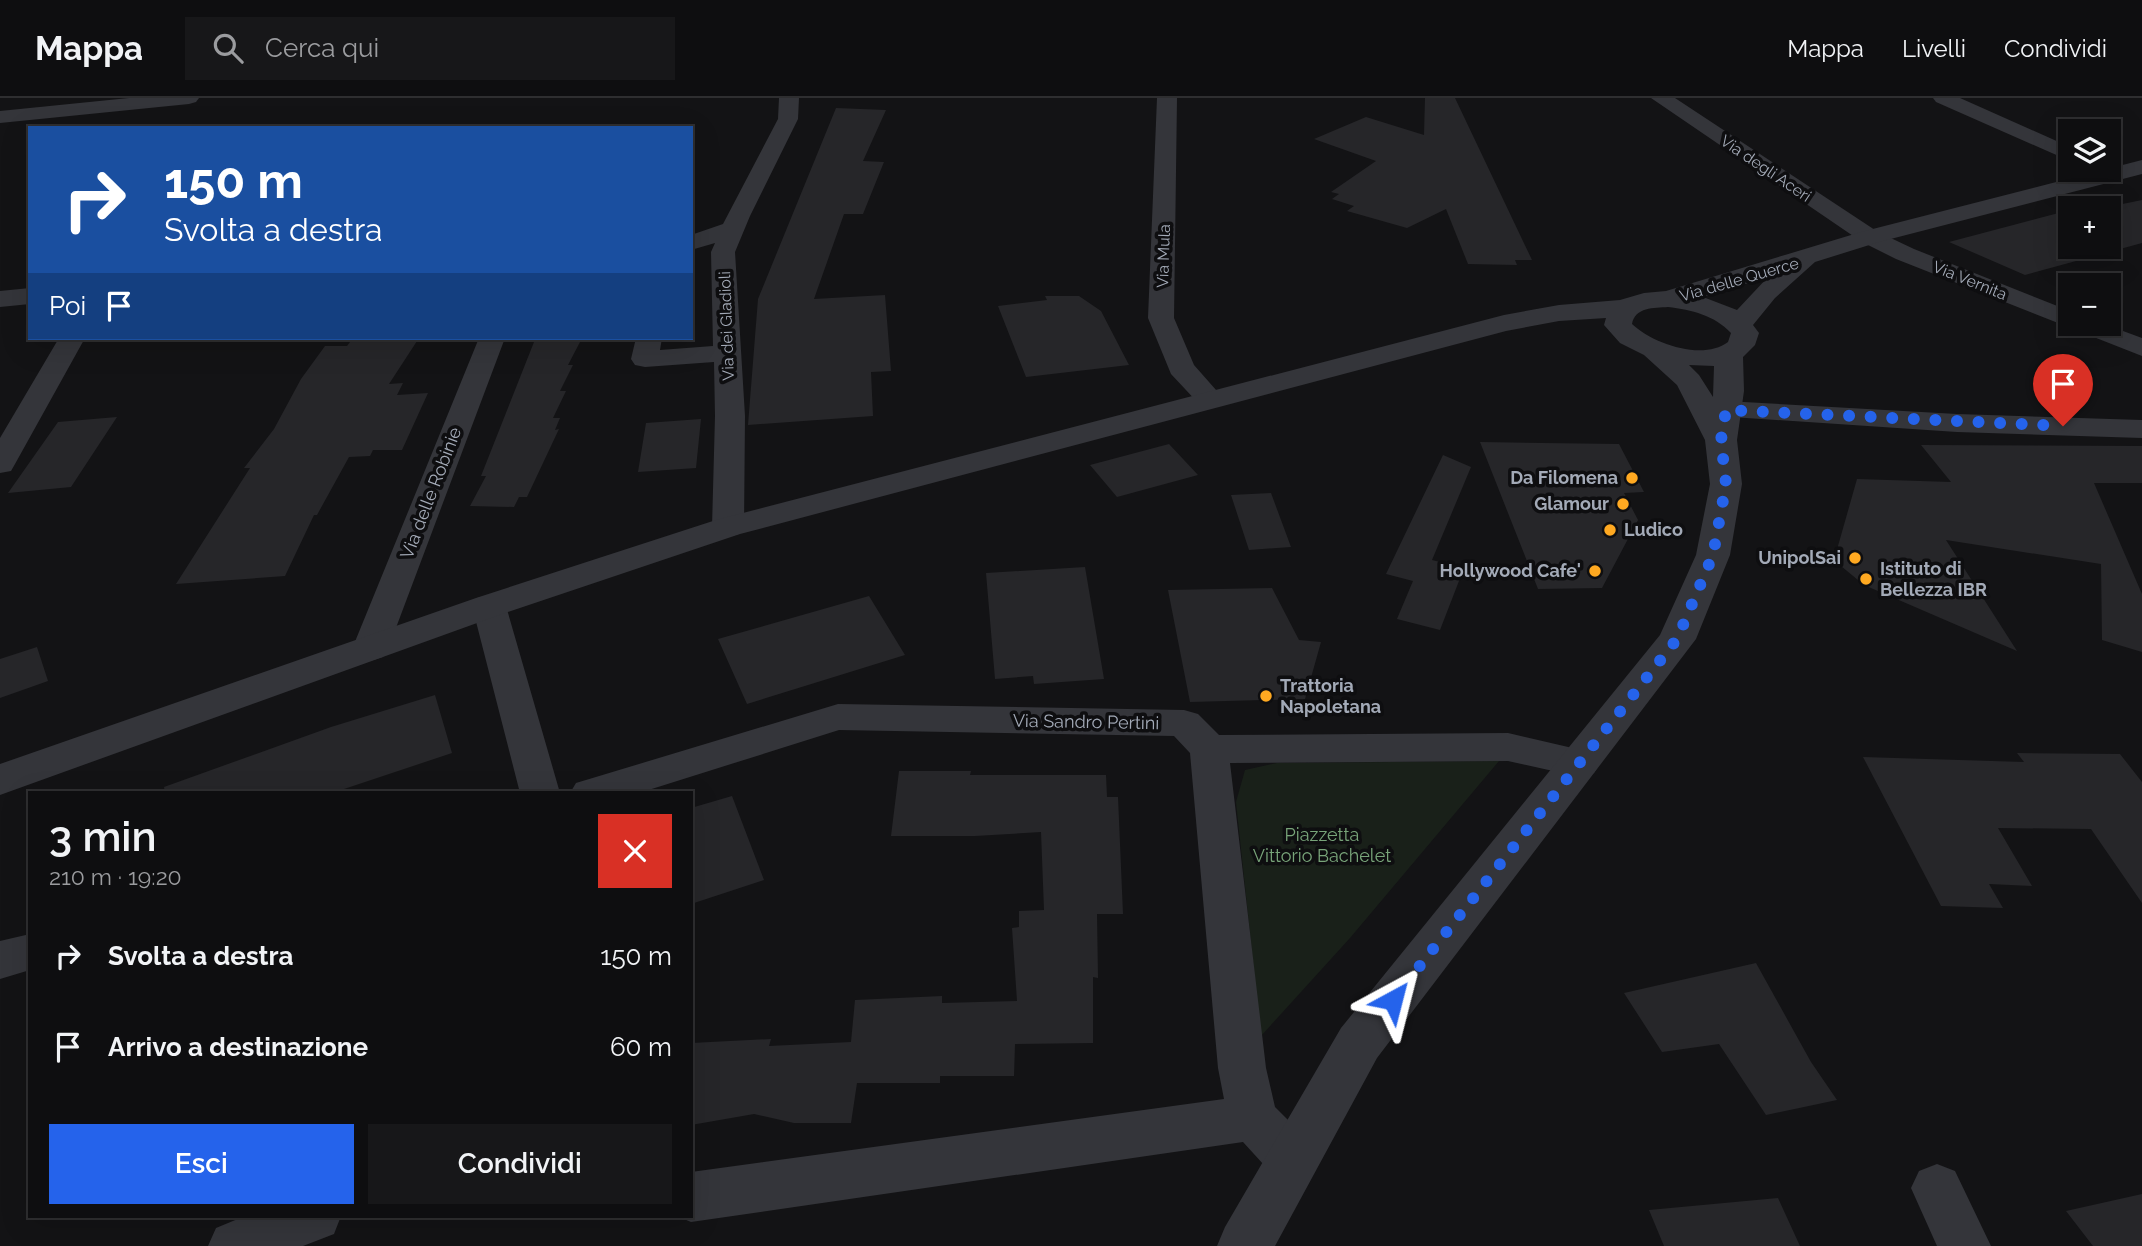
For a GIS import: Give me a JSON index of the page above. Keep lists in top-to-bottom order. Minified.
{"streets":{"street":["Via degli Aceri","Via Mula","Via delle Querce","Via Vernita","Via dei Gladioli","Via delle Robinie","Via Sandro Pertini"]},"crossings":[["Via degli Aceri","Via Vernita"]],"parks":["Piazzetta Vittorio Bachelet"],"places":["Da Filomena","Glamour","Ludico","UnipolSai","Hollywood Cafe'","Istituto di Bellezza IBR","Trattoria Napoletana"],"page":{"header":"Mappa","search":"Cerca qui","nav":["Mappa","Livelli","Condividi"],"map_buttons":["+","−"],"turn":["150 m","Svolta a destra"],"then":"Poi","heading":["3 min","210 m · 19:20"],"list":[{"name":"Svolta a destra","value":"150 m"},{"name":"Arrivo a destinazione","value":"60 m"}],"buttons":["Esci","Condividi"]}}
